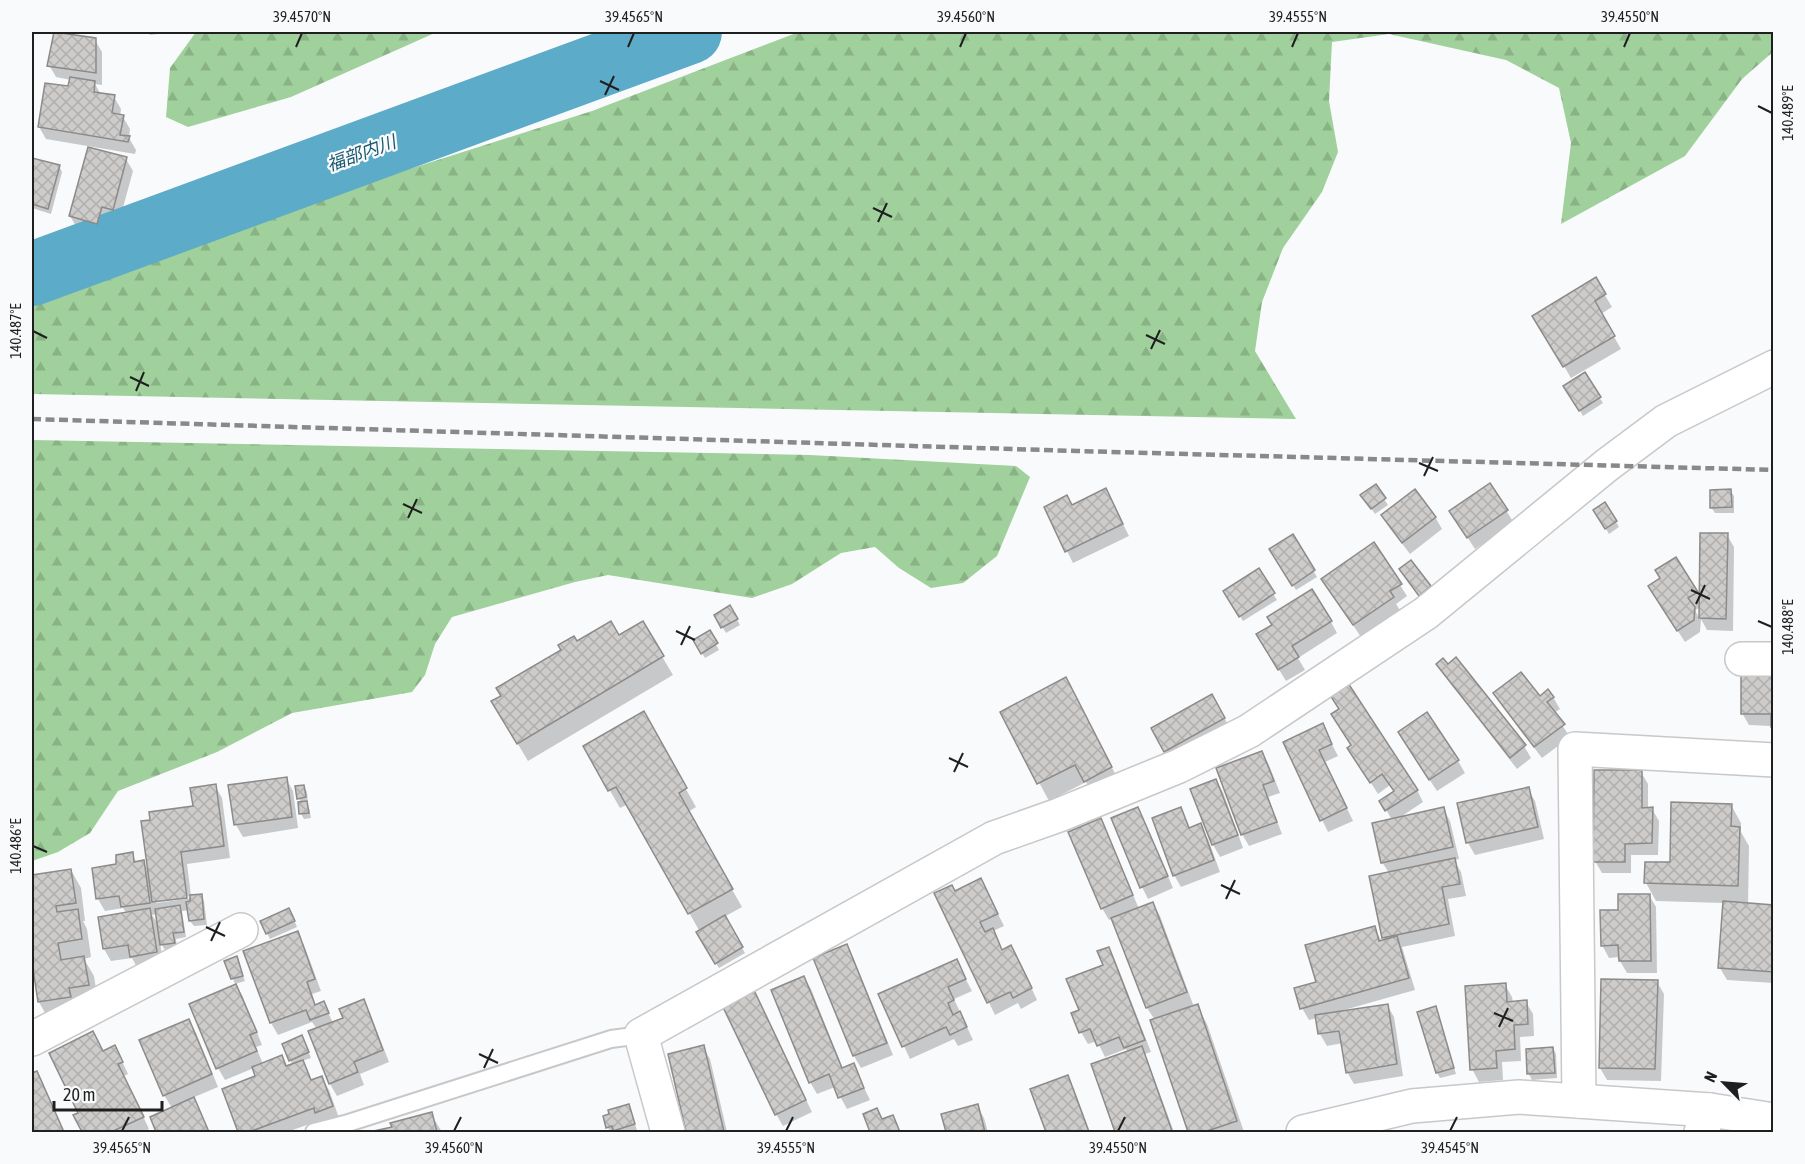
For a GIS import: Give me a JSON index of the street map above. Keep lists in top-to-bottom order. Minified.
{"water":["福部内川"],"scale_bar":"20 m","north":"top left","coordinates":["39.4570°N","39.4565°N","39.4560°N","39.4555°N","39.4550°N","140.489°E","140.487°E","140.488°E","140.486°E","39.4545°N"]}
